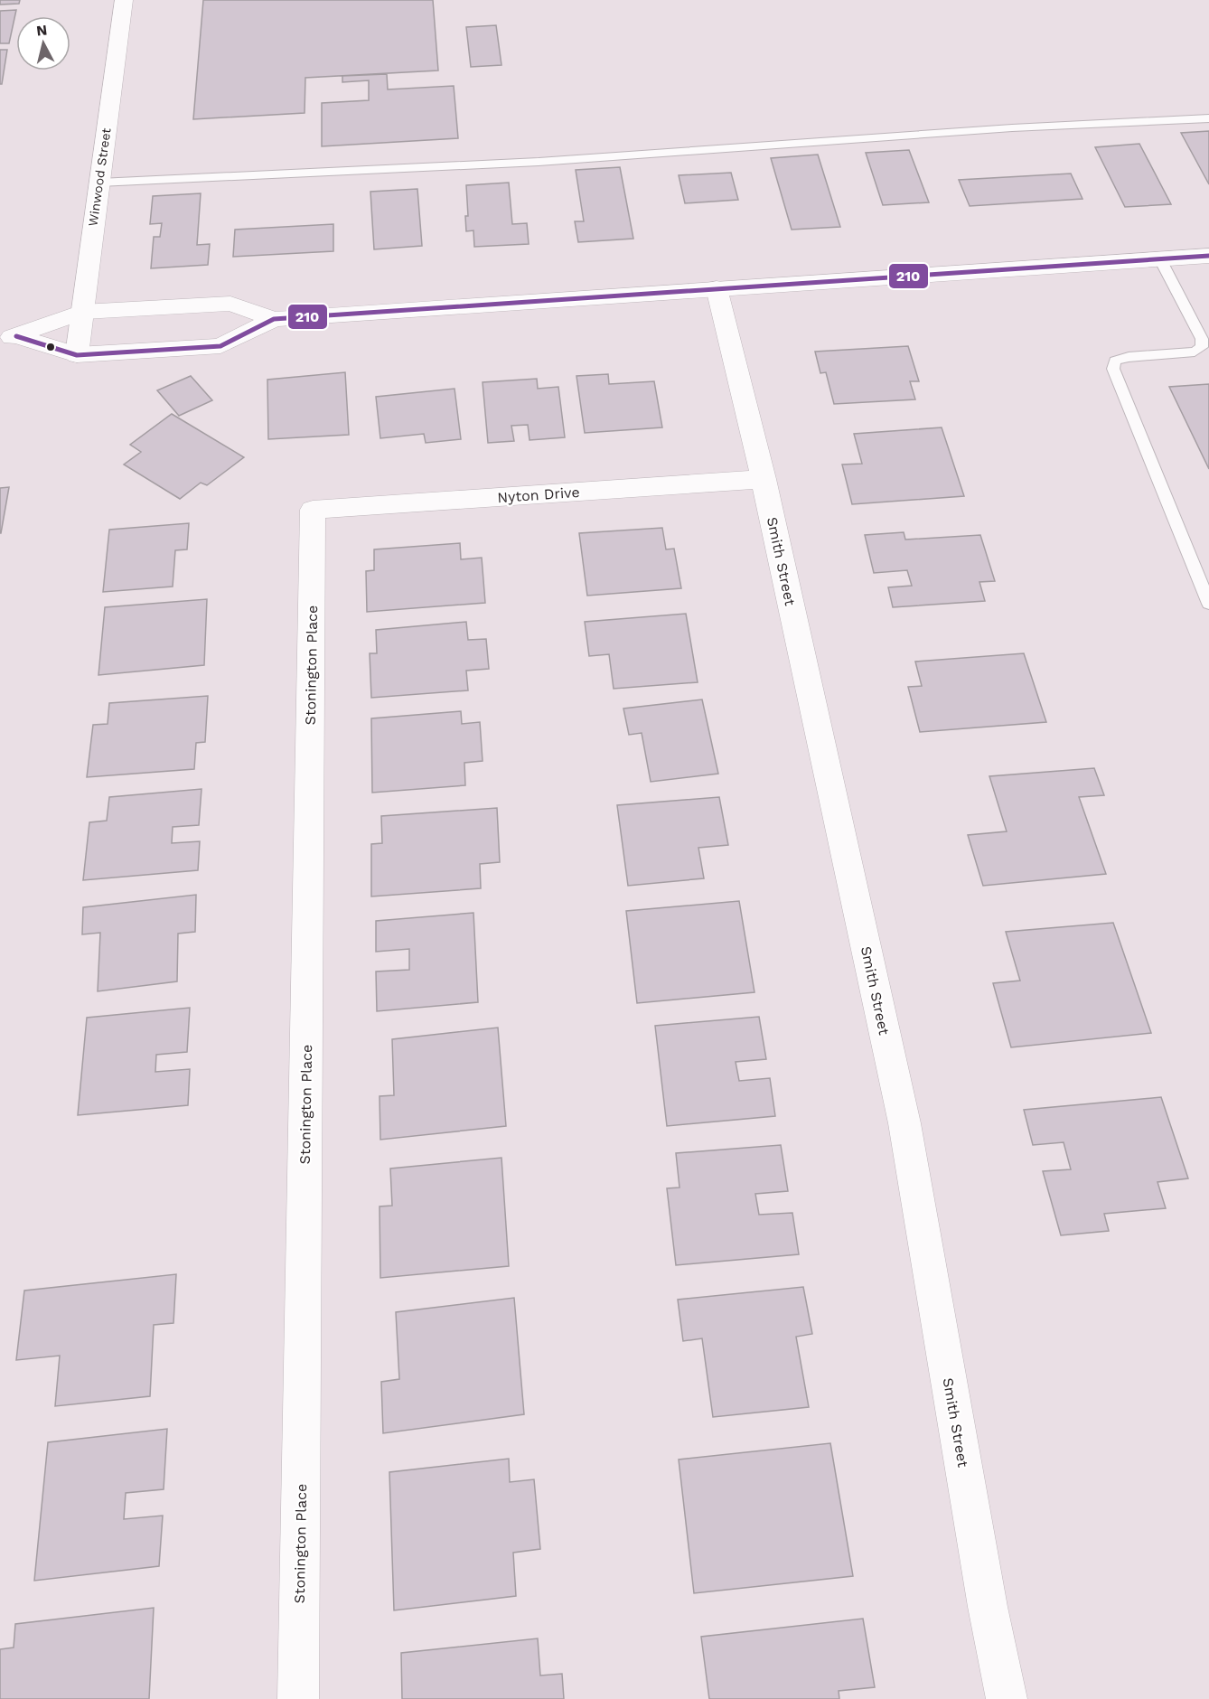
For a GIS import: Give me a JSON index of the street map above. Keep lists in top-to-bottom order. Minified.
{"streets":{"street":["Winwood Street","Nyton Drive","Smith Street","Stonington Place"]},"crossings":[["Nyton Drive","Smith Street"],["Nyton Drive","Stonington Place"]],"lines":["transit line 210"],"north":"top"}
